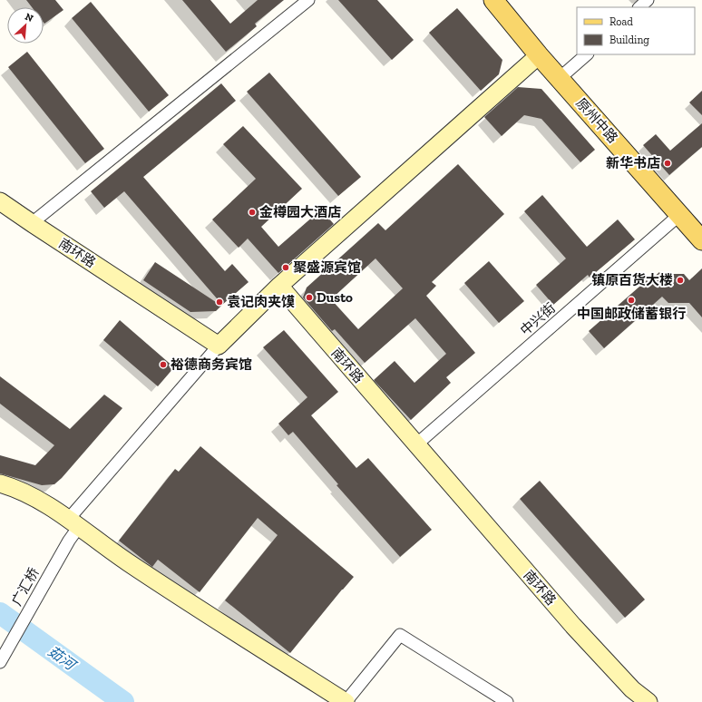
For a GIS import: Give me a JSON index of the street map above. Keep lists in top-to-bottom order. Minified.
{"streets":{"main road":["原州中路"],"street":["南环路","中兴街","广汇桥"]},"crossings":[["原州中路","中兴街"],["南环路","中兴街"],["南环路","广汇桥"]],"water":["茹河"],"places":["新华书店","金樽园大酒店","聚盛源宾馆","镇原百货大楼","Dusto","中国邮政储蓄银行","袁记肉夹馍","裕德商务宾馆"],"legend":["Road","Building"],"north":"top right"}
